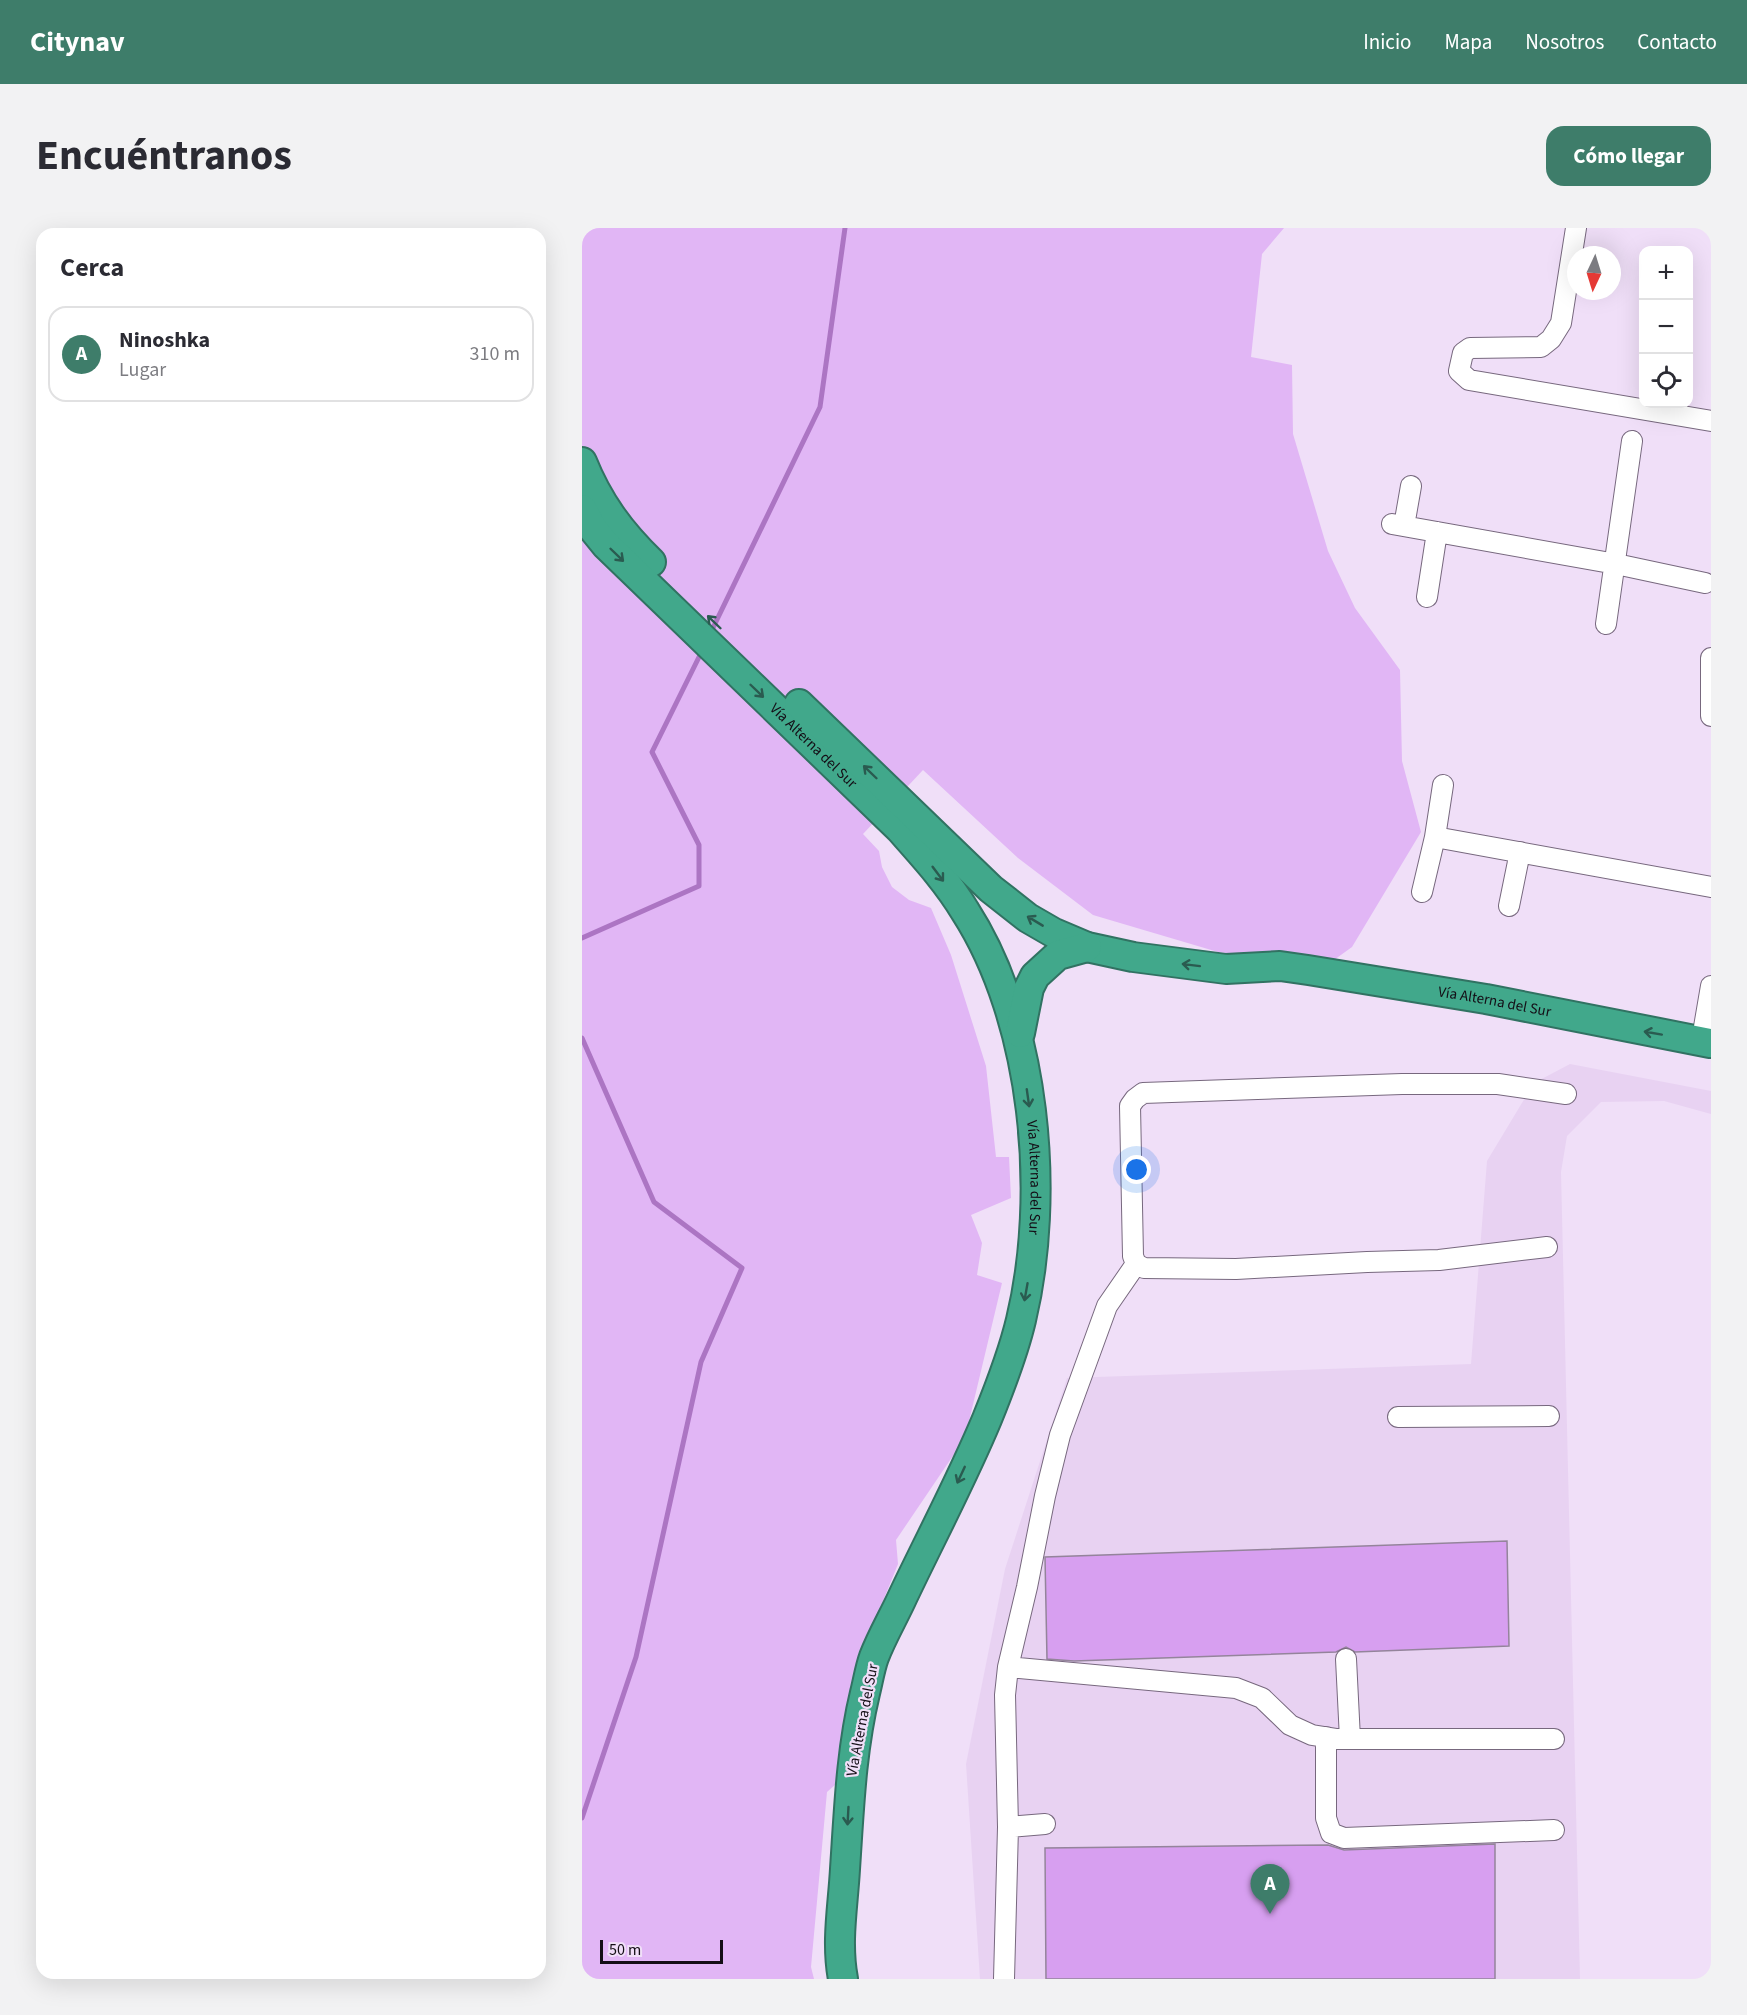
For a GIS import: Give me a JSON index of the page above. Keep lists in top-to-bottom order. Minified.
{"streets":{"highway":["Vía Alterna del Sur"]},"scale_bar":"50 m","north":"bottom","page":{"header":"Citynav","nav":["Inicio","Mapa","Nosotros","Contacto"],"title":"Encuéntranos","buttons":"Cómo llegar","heading":"Cerca","map_buttons":["+","−"],"list":[{"mark":"A","name":"Ninoshka","note":"Lugar","value":"310 m"}],"pins":"A","scale":"50 m"}}
